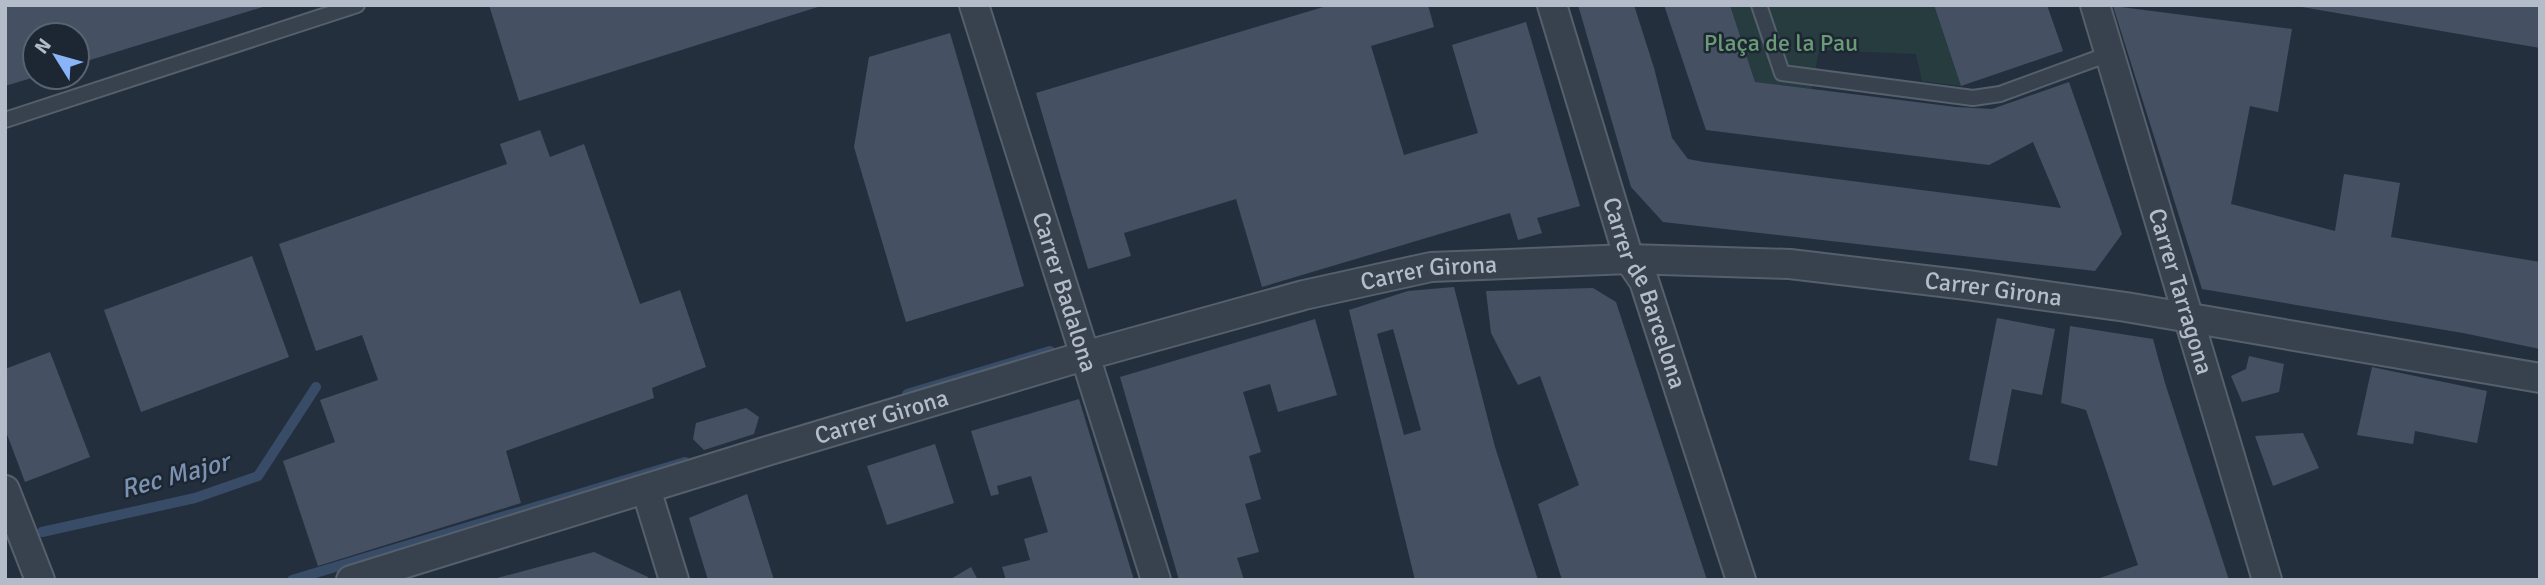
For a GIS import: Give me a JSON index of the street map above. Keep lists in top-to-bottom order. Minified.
{"streets":{"street":["Carrer Girona","Carrer Badalona","Carrer de Barcelona","Carrer Tarragona"]},"crossings":[["Carrer Girona","Carrer Badalona"],["Carrer Girona","Carrer de Barcelona"],["Carrer Girona","Carrer Tarragona"]],"water":["Rec Major"],"parks":["Plaça de la Pau"],"north":"top left"}
